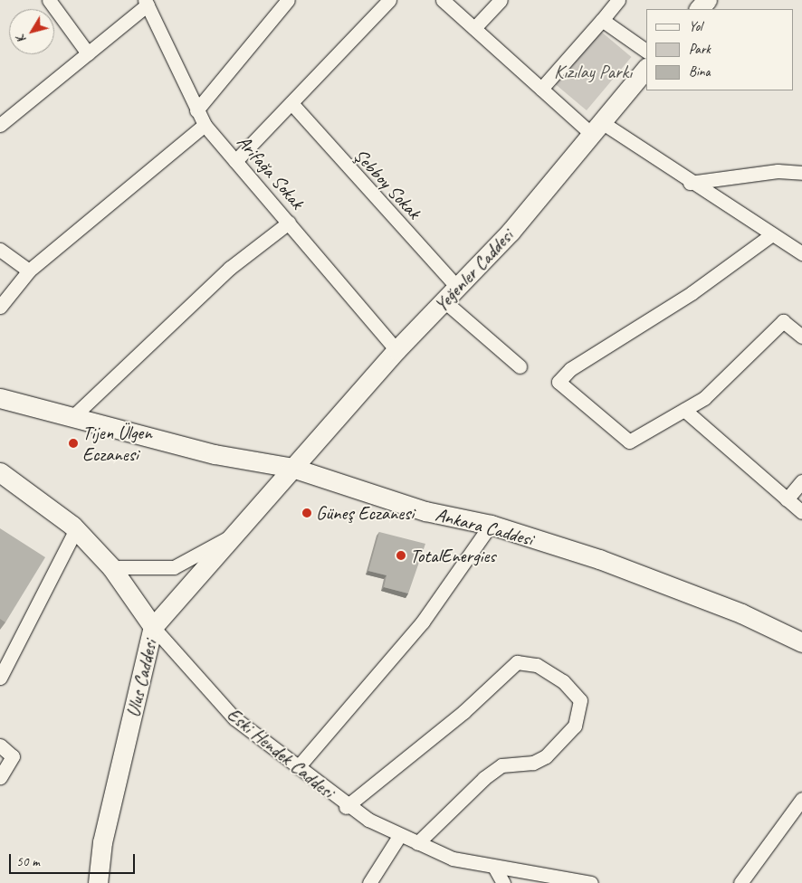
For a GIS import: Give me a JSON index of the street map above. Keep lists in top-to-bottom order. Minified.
{"streets":{"street":["Arifağa Sokak","Şebboy Sokak","Yeğenler Caddesi","Ankara Caddesi","Ulus Caddesi","Eski Hendek Caddesi"]},"crossings":[["Arifağa Sokak","Yeğenler Caddesi"],["Şebboy Sokak","Yeğenler Caddesi"],["Yeğenler Caddesi","Ankara Caddesi"],["Yeğenler Caddesi","Ulus Caddesi"],["Ankara Caddesi","Ulus Caddesi"],["Ulus Caddesi","Eski Hendek Caddesi"]],"parks":["Kızılay Parkı"],"places":["Tijen Ülgen Eczanesi","Güneş Eczanesi","TotalEnergies"],"legend":["Yol","Park","Bina"],"scale_bar":"50 m","north":"bottom left"}
